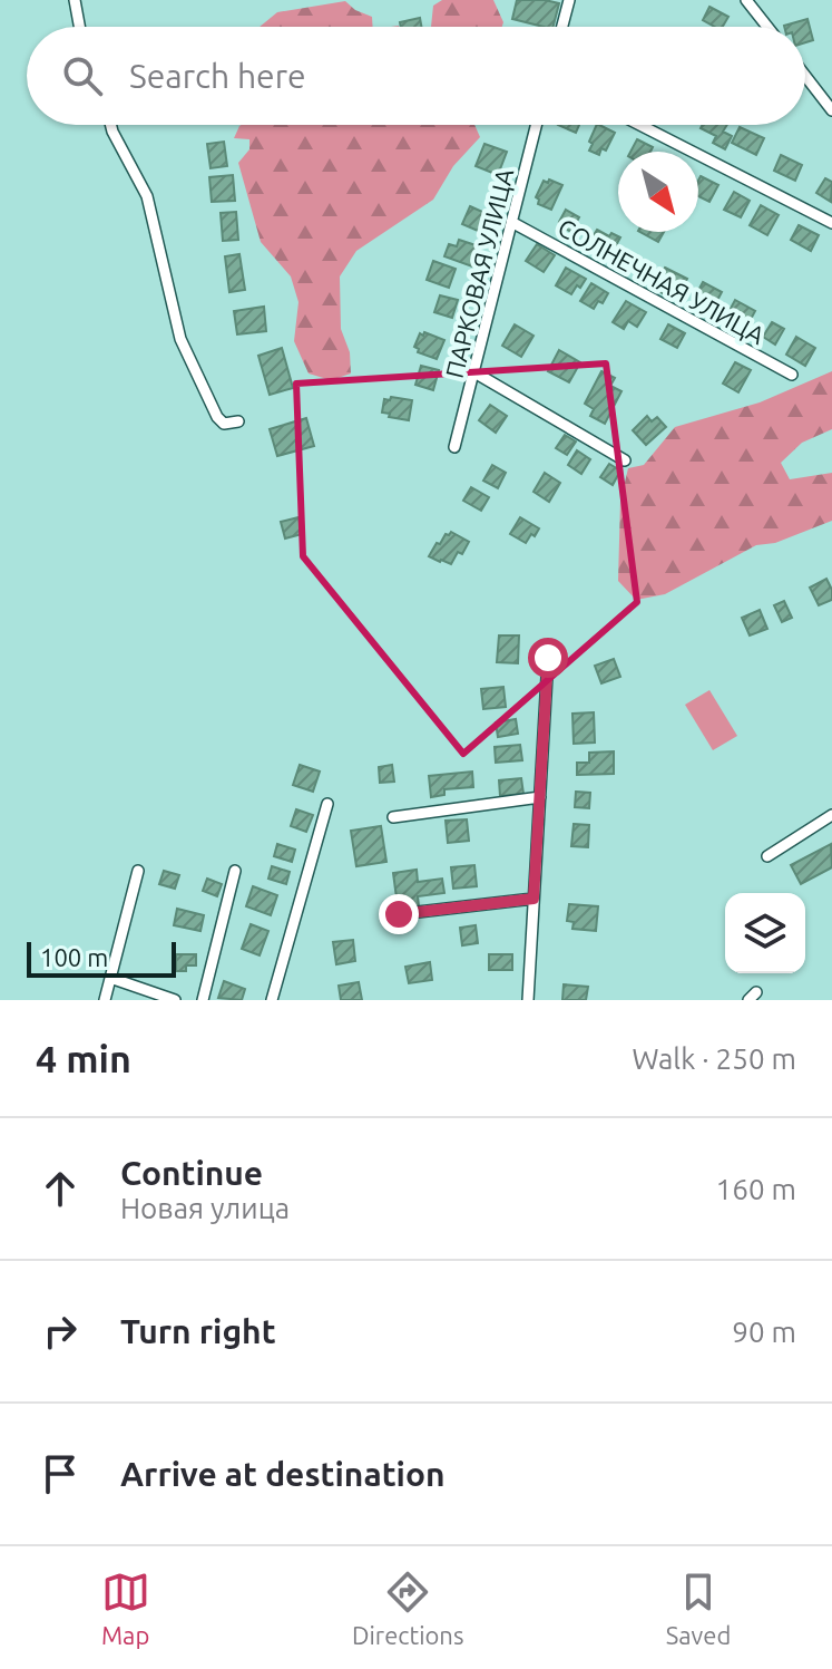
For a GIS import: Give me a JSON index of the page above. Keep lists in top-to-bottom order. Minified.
{"streets":{"street":["ПАРКОВАЯ УЛИЦА","СОЛНЕЧНАЯ УЛИЦА"]},"crossings":[["ПАРКОВАЯ УЛИЦА","СОЛНЕЧНАЯ УЛИЦА"]],"scale_bar":"100 m","north":"bottom right","page":{"search":"Search here","scale":"100 m","heading":["4 min","Walk · 250 m"],"list":[["Continue","Новая улица","160 m"],["Turn right","90 m"],"Arrive at destination"],"nav":["Map","Directions","Saved"]}}
